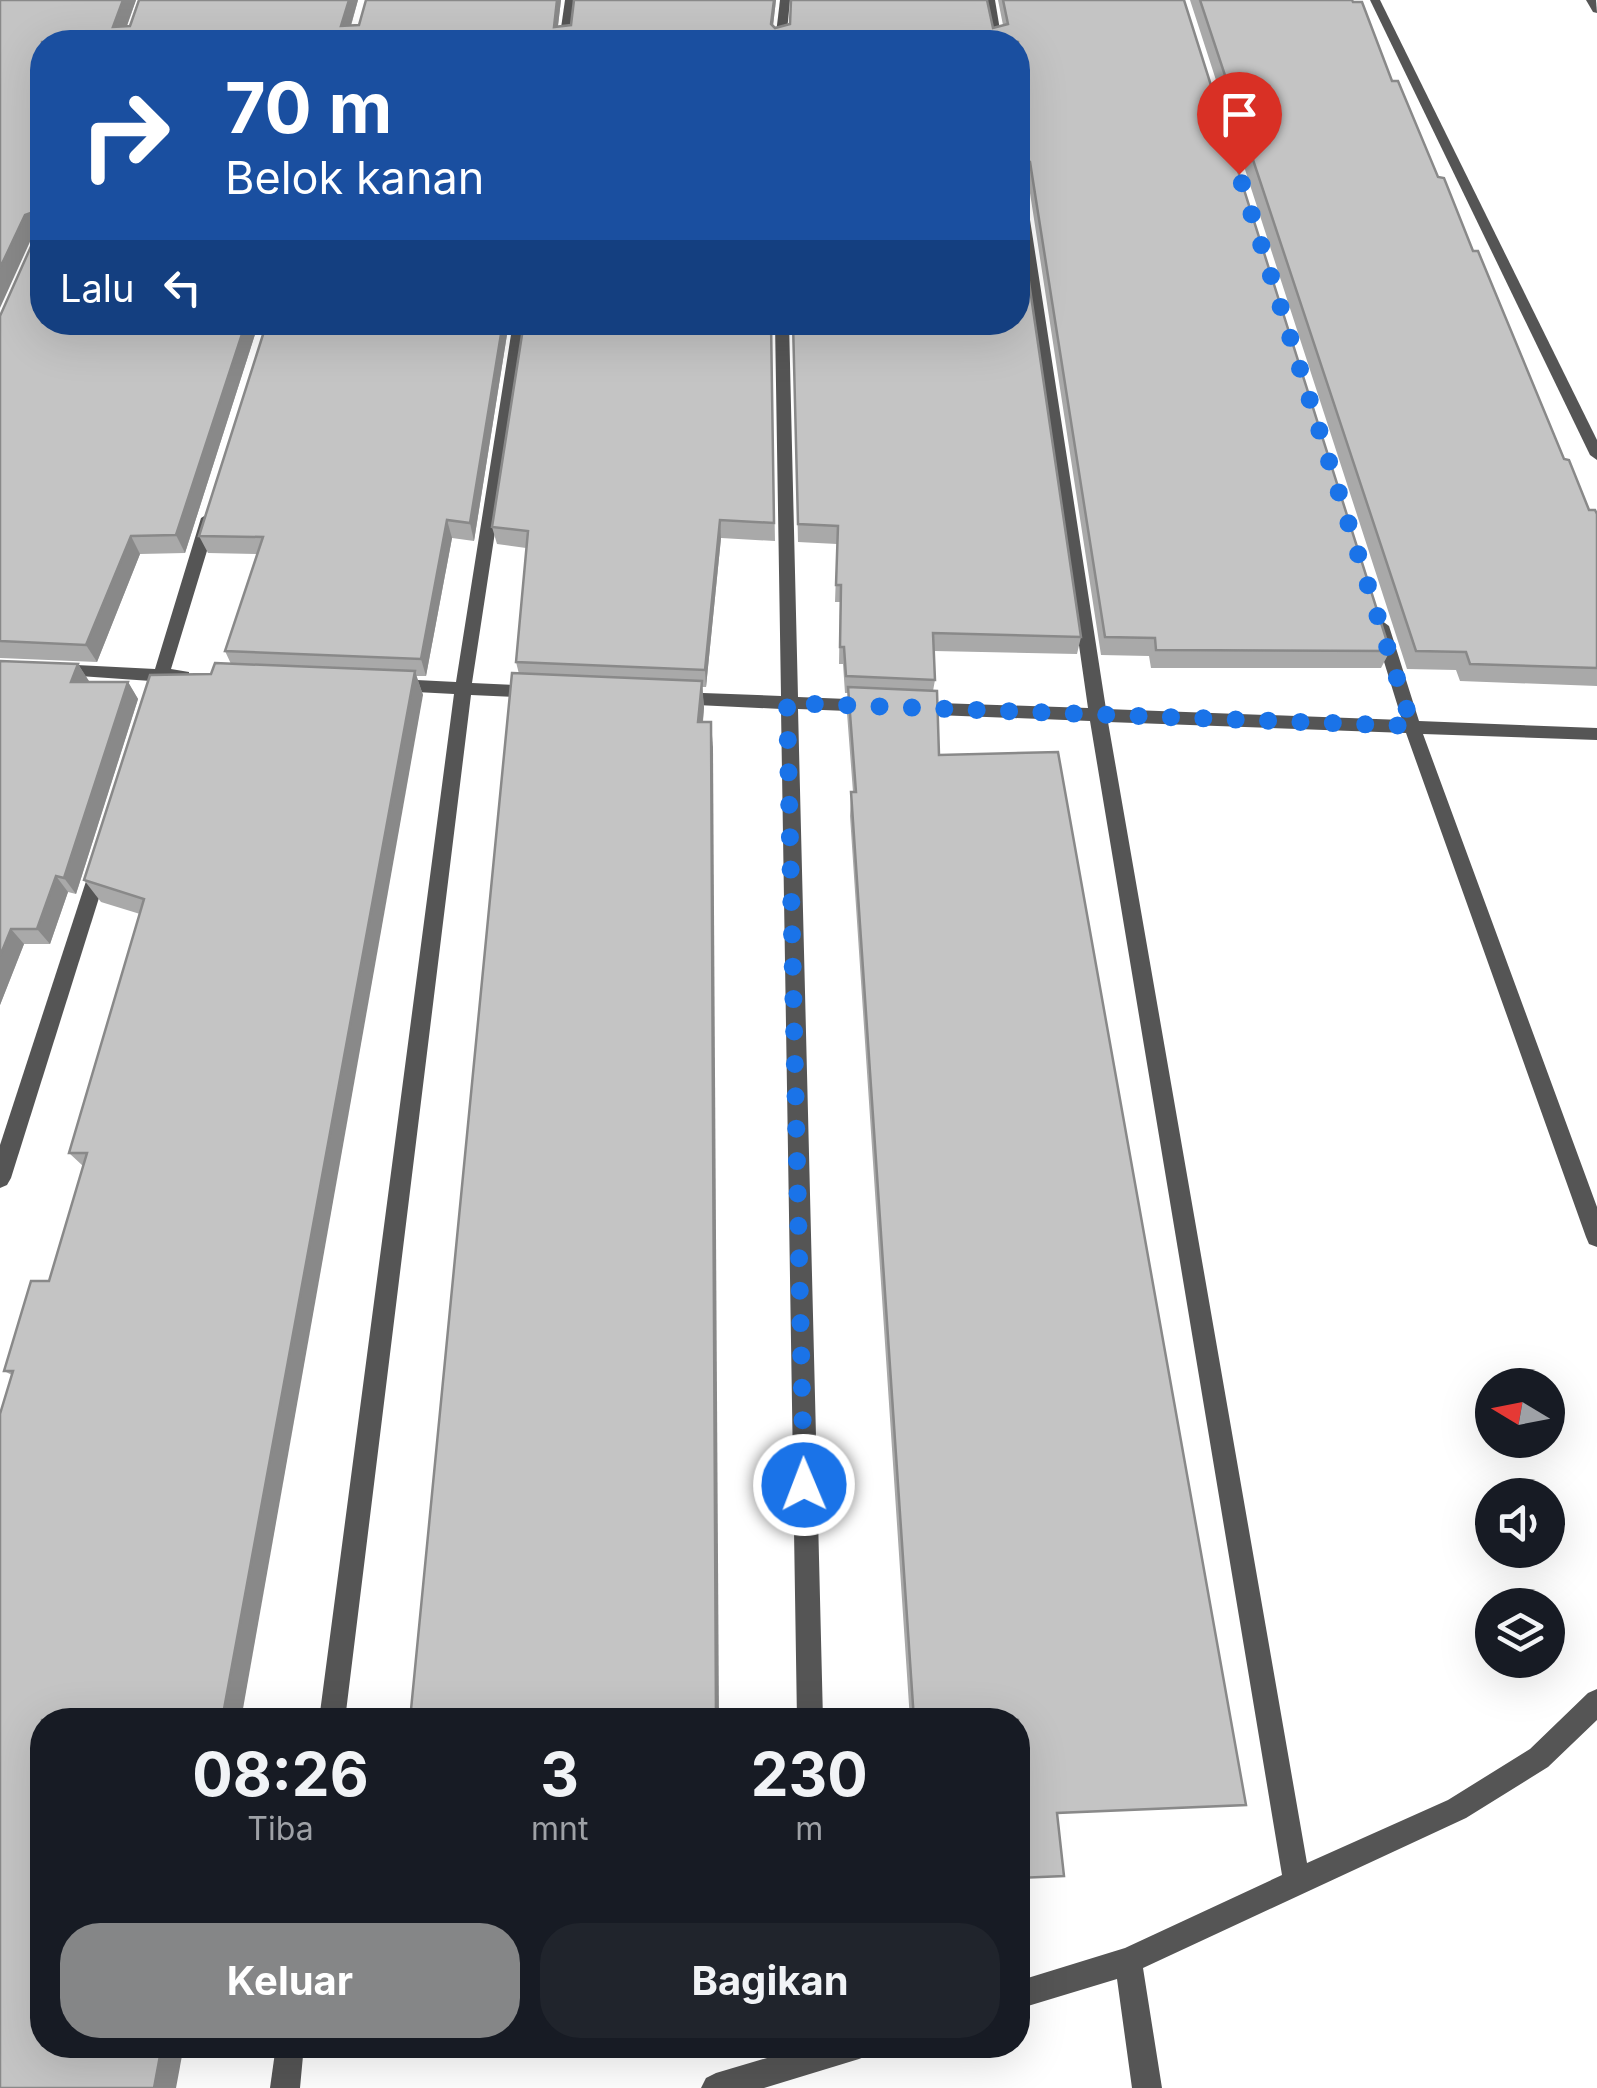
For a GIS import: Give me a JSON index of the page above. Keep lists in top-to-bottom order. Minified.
{"north":"left","page":{"turn":["70 m","Belok kanan"],"then":"Lalu","eta":["08:26","Tiba","3","mnt","230","m"],"buttons":["Keluar","Bagikan"]}}
